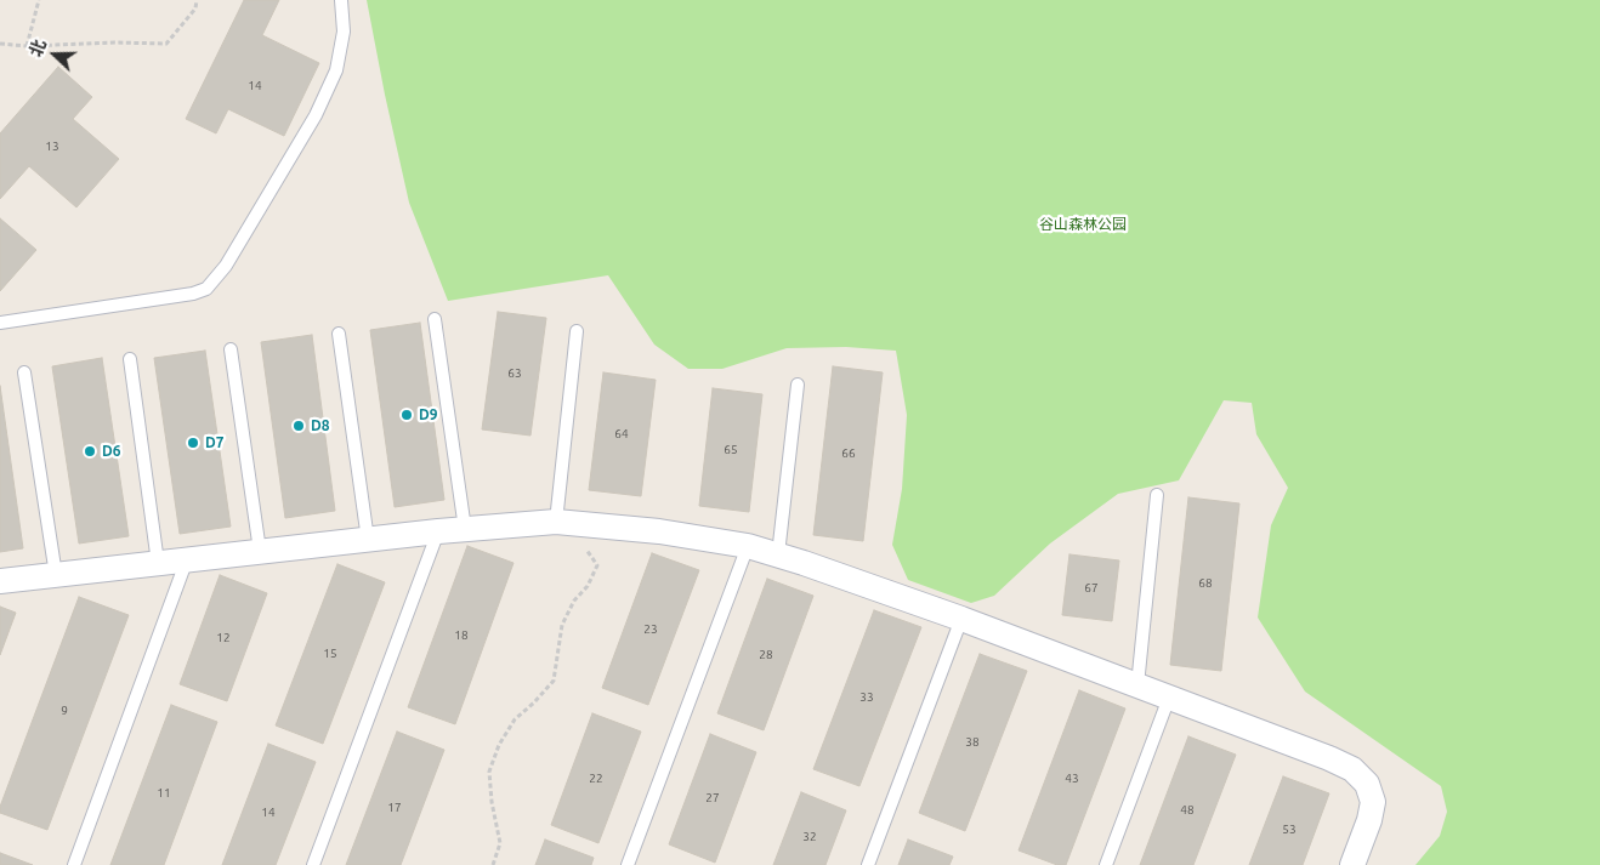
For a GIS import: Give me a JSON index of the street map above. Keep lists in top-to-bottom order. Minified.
{"parks":["谷山森林公园"],"places":["D9","D8","D7","D6"],"house_numbers":["14","13","63","64","65","66","68","67","23","18","12","15","28","33","9","38","22","43","11","27","17","48","14","53","32"],"north":"left"}
